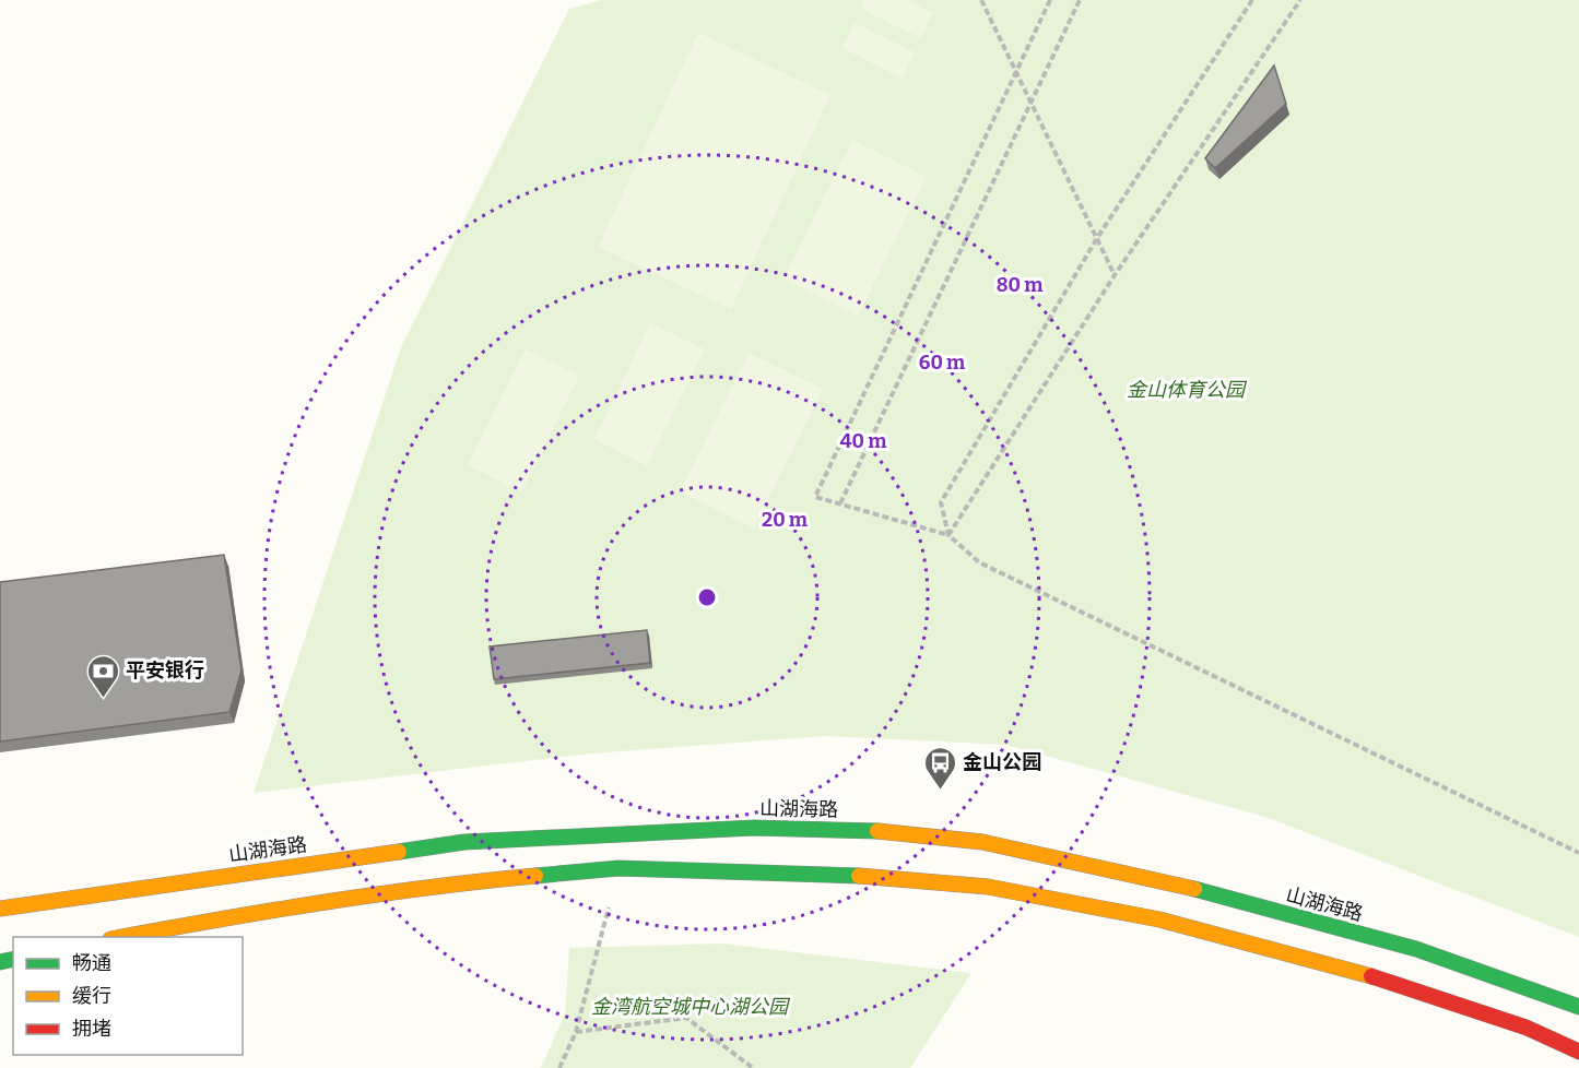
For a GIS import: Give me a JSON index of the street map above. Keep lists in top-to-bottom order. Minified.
{"streets":{"street":["山湖海路"]},"parks":["金山体育公园","金湾航空城中心湖公园"],"places":{"bank":["平安银行"],"bus stop":["金山公园"]},"legend":["畅通","缓行","拥堵"],"rings":["80 m","60 m","40 m","20 m"]}
